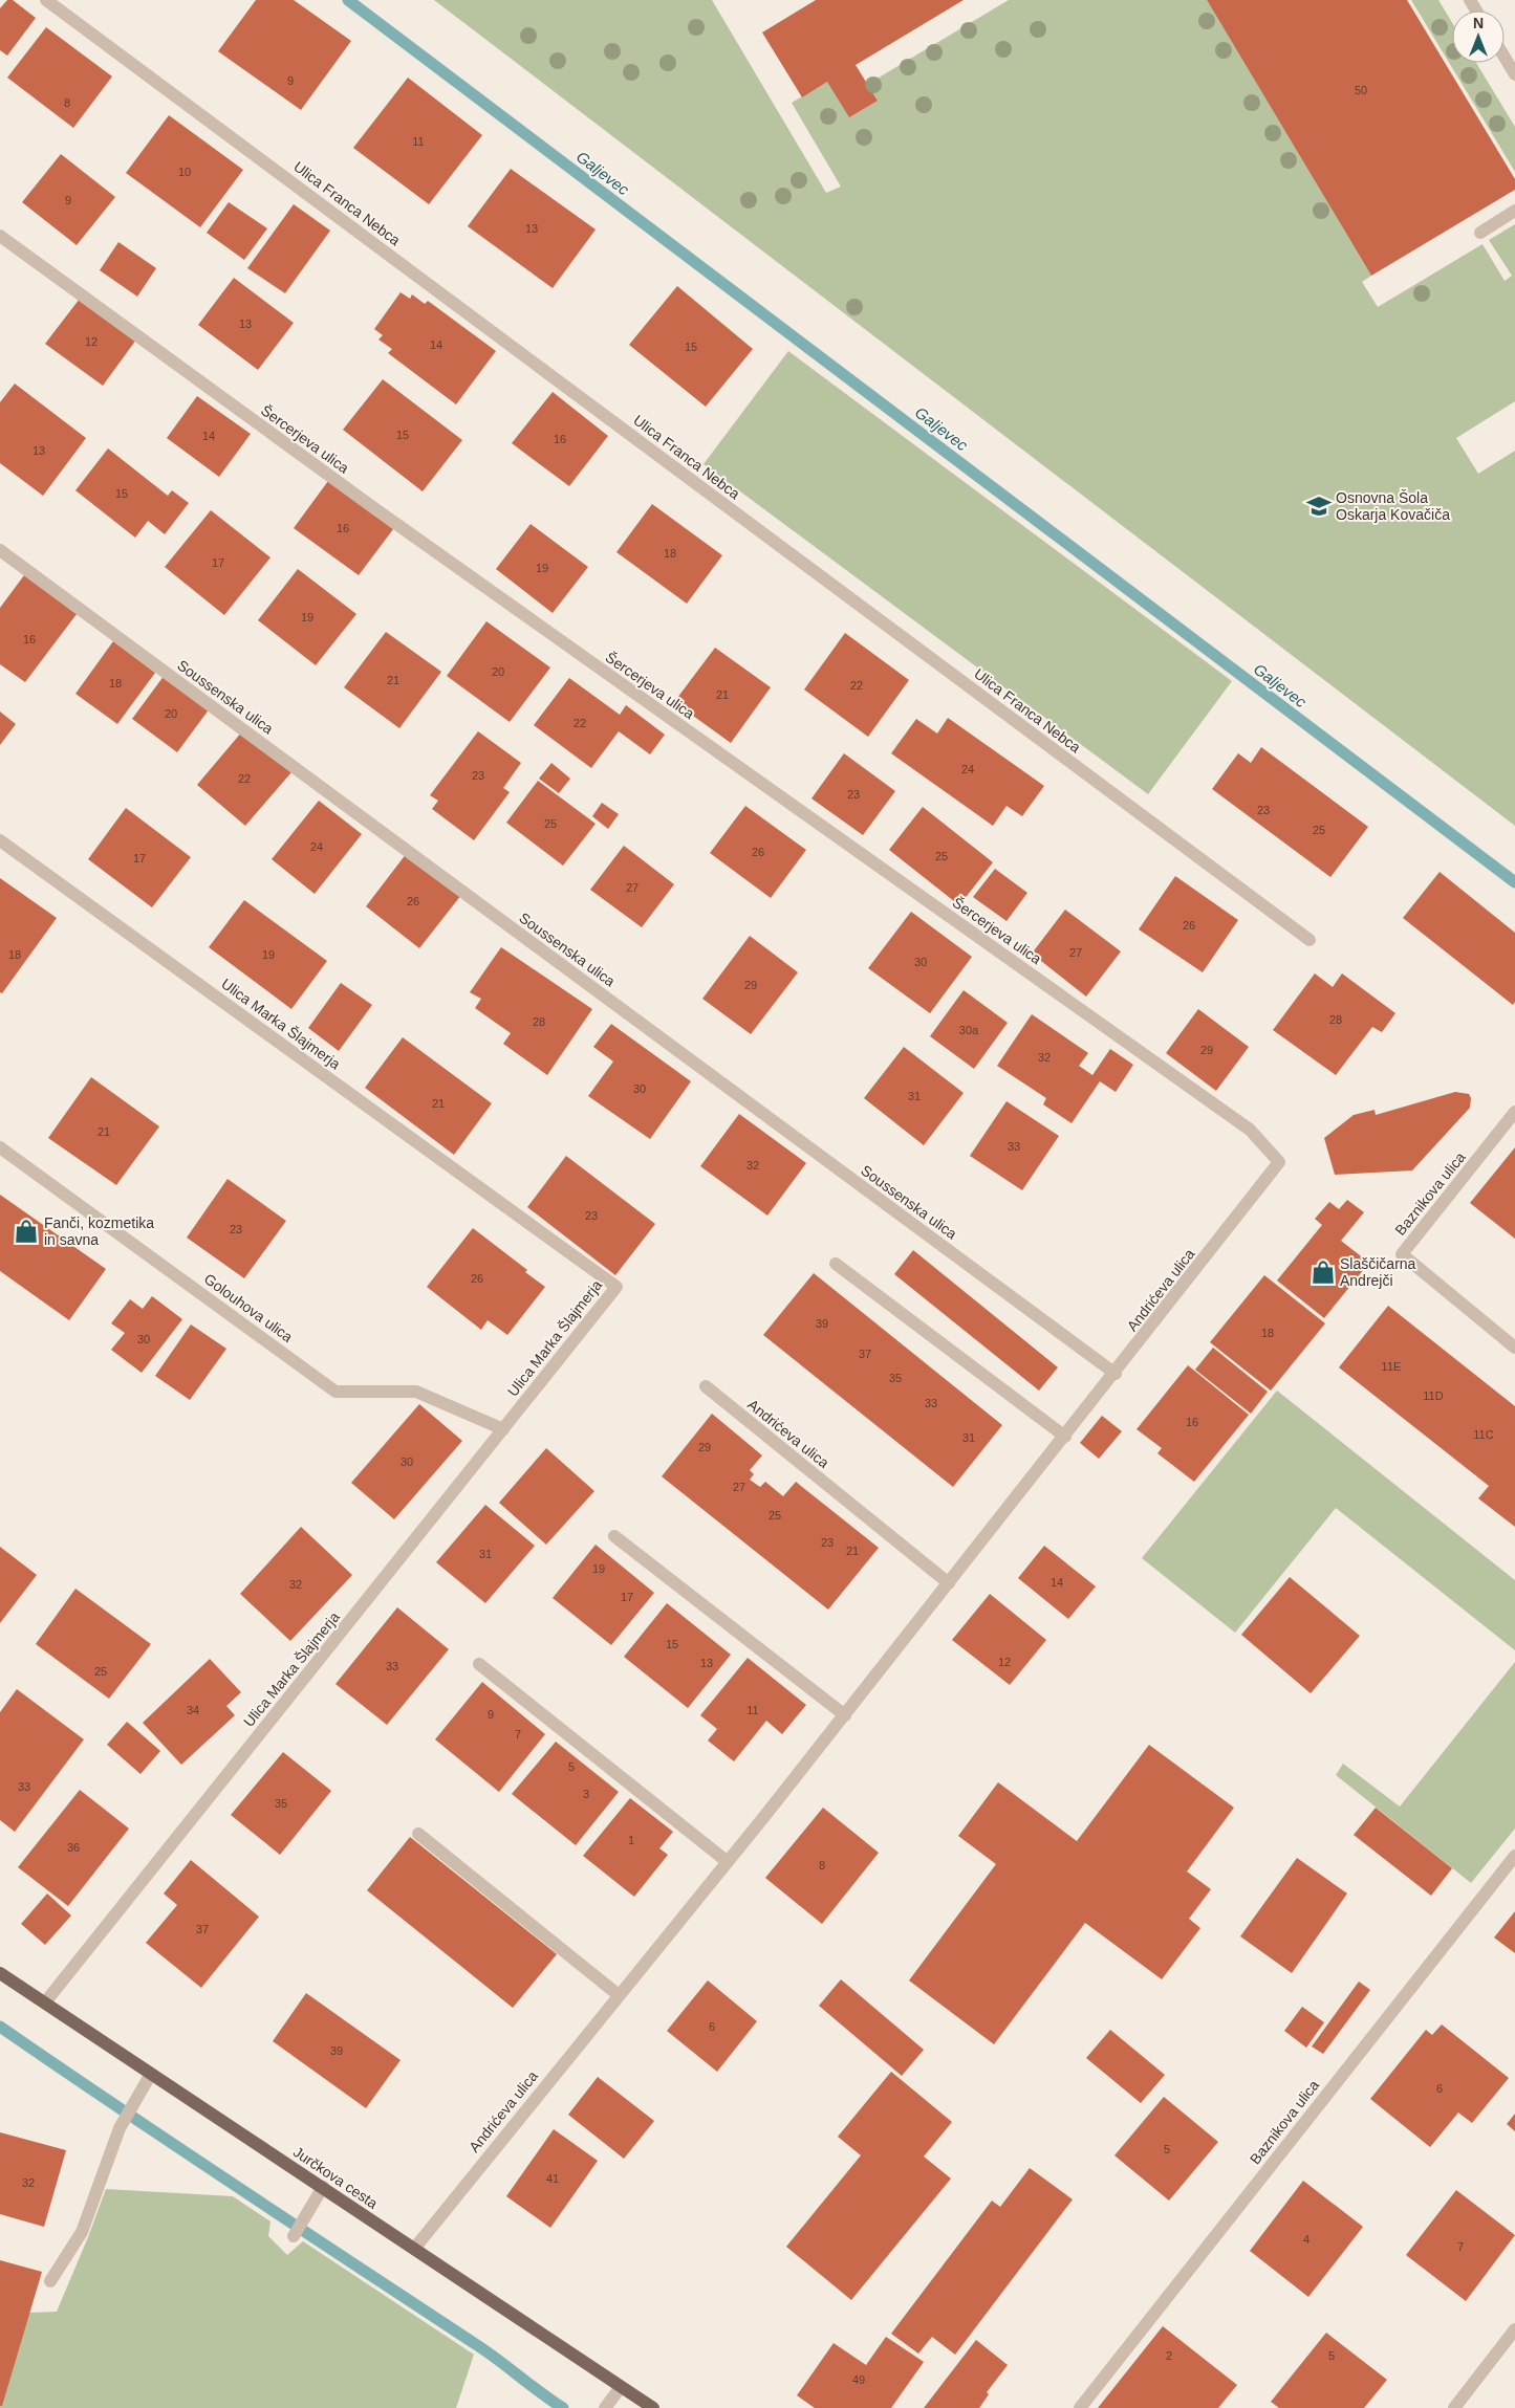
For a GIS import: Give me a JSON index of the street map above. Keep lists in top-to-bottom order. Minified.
{"streets":{"main road":["Jurčkova cesta"],"street":["Ulica Franca Nebca","Šercerjeva ulica","Soussenska ulica","Ulica Marka Šlajmerja","Baznikova ulica","Andrićeva ulica","Golouhova ulica"]},"crossings":[["Šercerjeva ulica","Andrićeva ulica"],["Soussenska ulica","Andrićeva ulica"],["Ulica Marka Šlajmerja","Golouhova ulica"],["Ulica Marka Šlajmerja","Jurčkova cesta"],["Andrićeva ulica","Jurčkova cesta"]],"water":["Galjevec"],"places":{"school or university":["Osnovna Šola Oskarja Kovačiča"],"shop":["Fanči, kozmetika in savna","Slaščičarna Andrejči"]},"house_numbers":["9","50","8","11","10","9","13","13","12","14","15","15","14","16","13","15","16","18","17","19","19","16","20","21","18","22","21","20","22","24","23","22","23","23","25","25","24","26","25","17","27","26","26","27","18","19","30","29","28","28","30a","29","32","30","31","21","21","33","32","23","23","26","39","18","30","37","11E","35","11D","33","16","11C","31","29","30","27","25","23","21","31","19","14","32","17","15","12","13","33","25","34","11","9","7","5","33","3","35","1","36","8","37","6","39","6","5","41","32","4","7","2","5","49"],"north":"top"}
